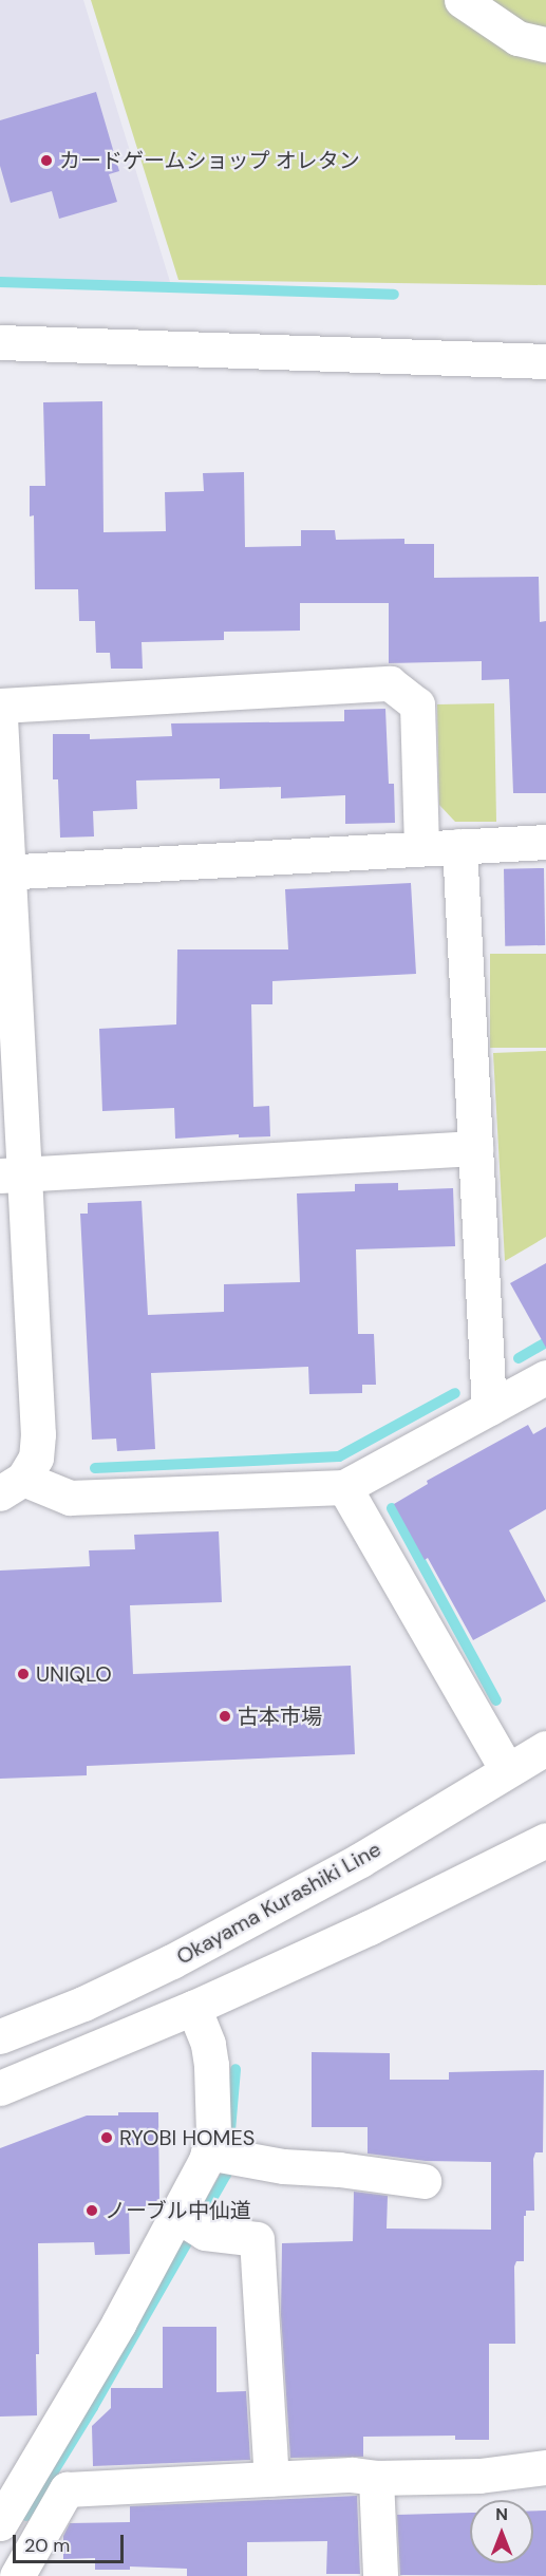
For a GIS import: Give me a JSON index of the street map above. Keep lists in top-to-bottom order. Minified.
{"streets":{"street":["Okayama Kurashiki Line"]},"places":["カードゲームショップ オレタン","UNIQLO","古本市場","RYOBI HOMES","ノーブル中仙道"],"scale_bar":"20 m","north":"top"}
